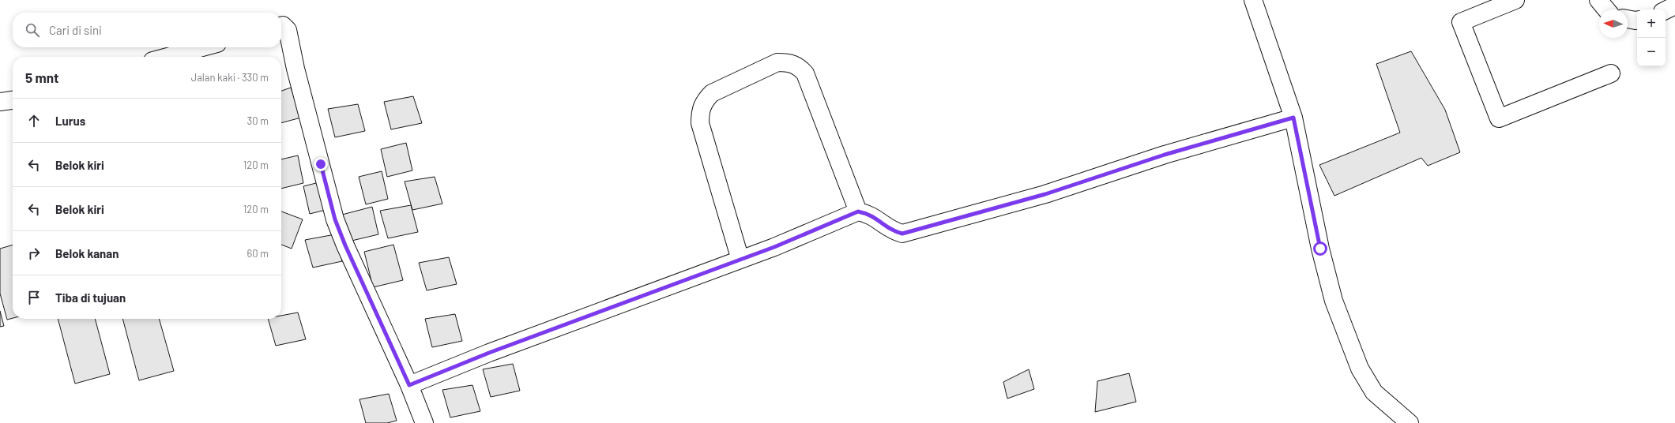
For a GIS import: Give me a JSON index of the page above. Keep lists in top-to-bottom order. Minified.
{"north":"left","page":{"map_buttons":["+","−"],"search":"Cari di sini","heading":["5 mnt","Jalan kaki · 330 m"],"list":[["Lurus","30 m"],["Belok kiri","120 m"],["Belok kiri","120 m"],["Belok kanan","60 m"],"Tiba di tujuan"]}}
